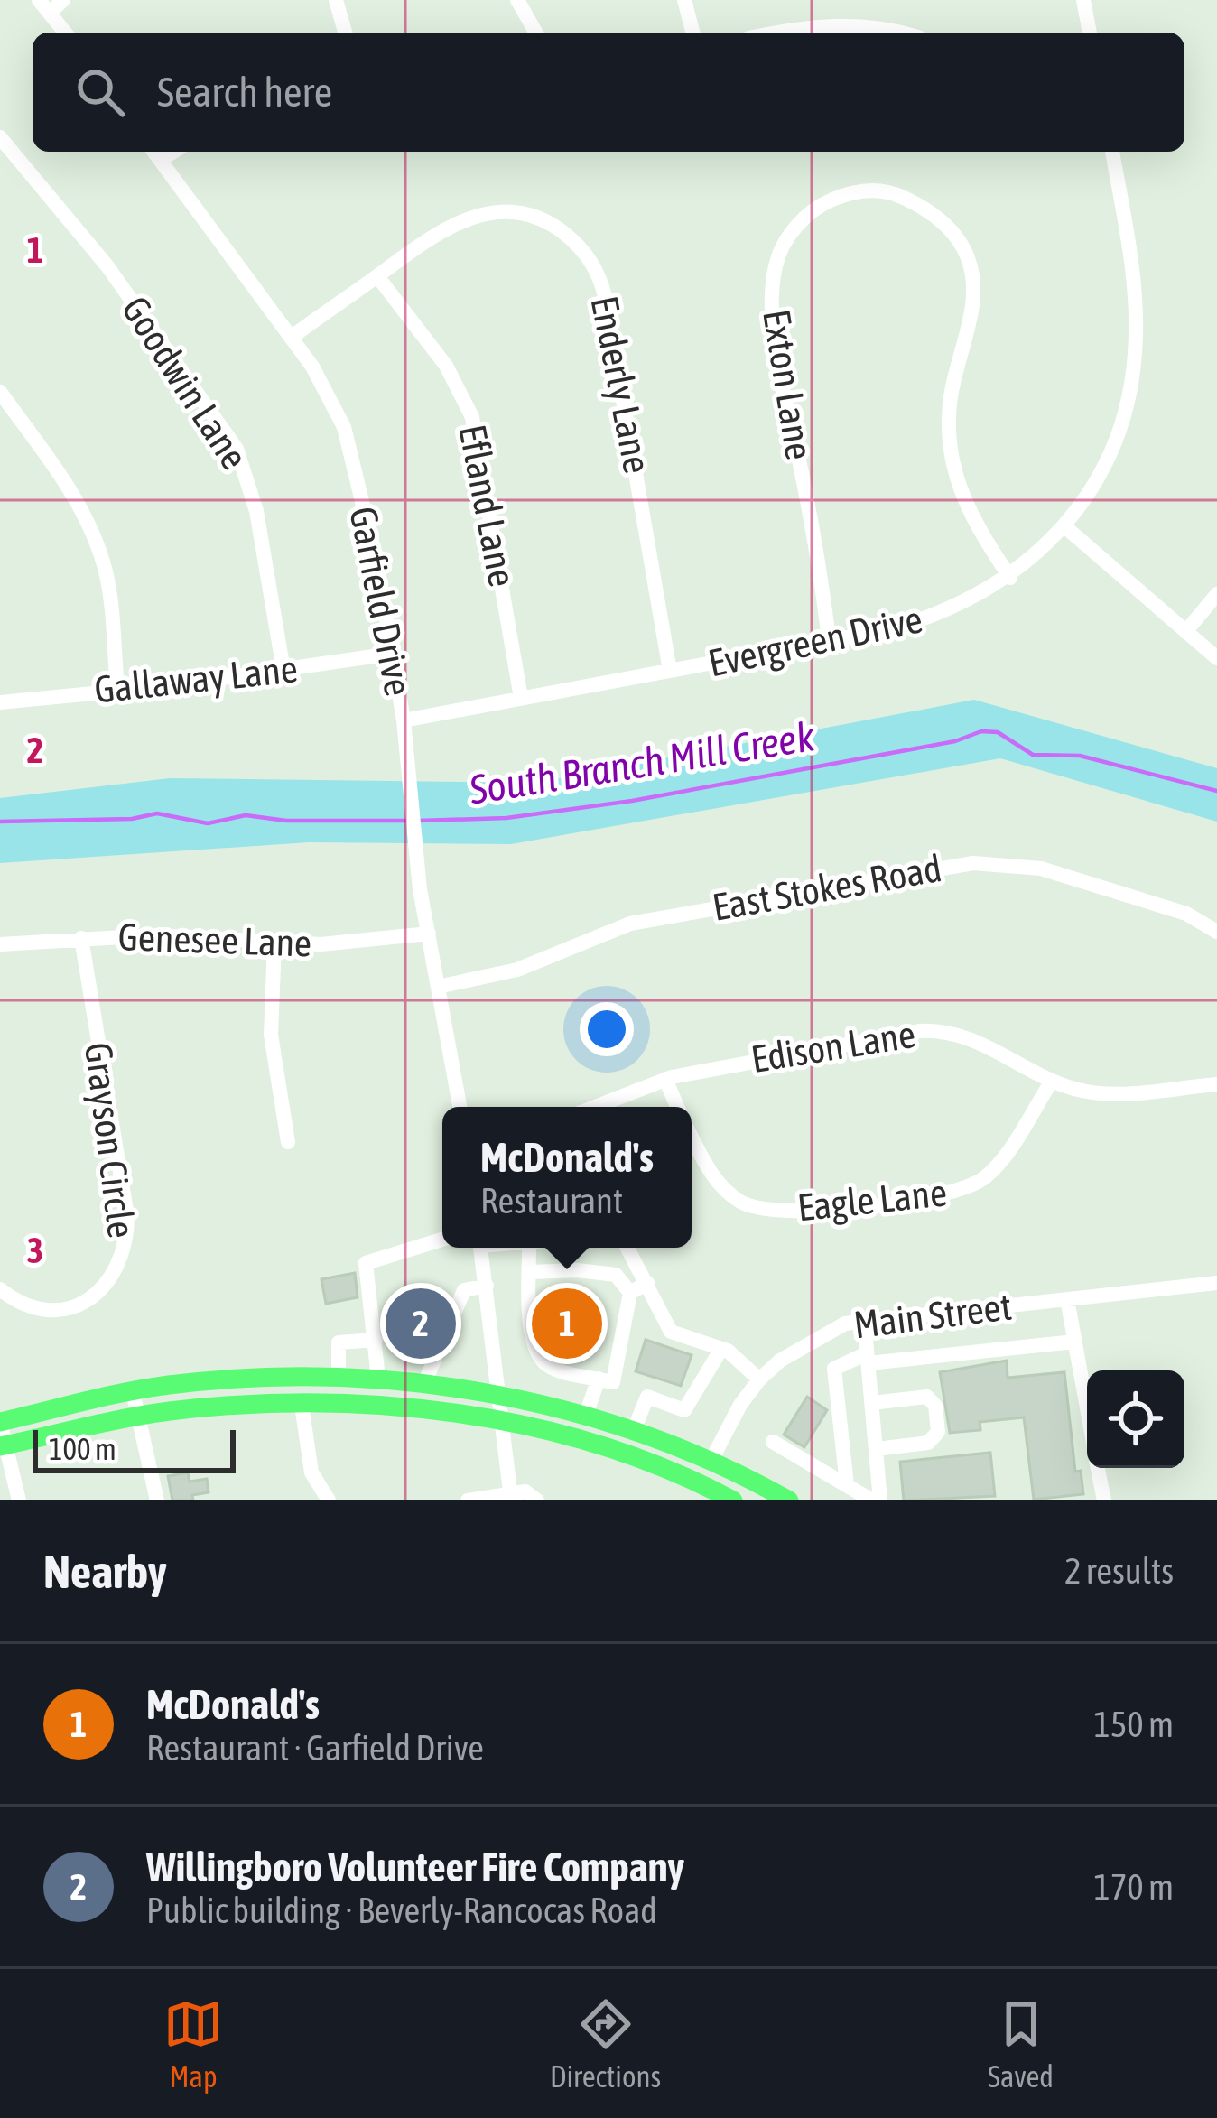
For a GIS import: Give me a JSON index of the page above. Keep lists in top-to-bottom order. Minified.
{"streets":{"street":["Goodwin Lane","Enderly Lane","Exton Lane","Efland Lane","Garfield Drive","Evergreen Drive","Gallaway Lane","East Stokes Road","Genesee Lane","Edison Lane","Grayson Circle","Eagle Lane","Main Street"]},"crossings":[["Goodwin Lane","Gallaway Lane"],["Enderly Lane","Efland Lane"],["Enderly Lane","Garfield Drive"],["Enderly Lane","Evergreen Drive"],["Exton Lane","Evergreen Drive"],["Efland Lane","Evergreen Drive"],["Garfield Drive","Evergreen Drive"],["Garfield Drive","Gallaway Lane"],["Garfield Drive","East Stokes Road"],["Garfield Drive","Genesee Lane"],["Genesee Lane","Grayson Circle"],["Edison Lane","Eagle Lane"]],"water":["South Branch Mill Creek"],"scale_bar":"100 m","page":{"search":"Search here","popup":["McDonald's","Restaurant"],"pins":["1","2"],"scale":"100 m","heading":["Nearby","2 results"],"list":[{"mark":"1","name":"McDonald's","note":"Restaurant · Garfield Drive","value":"150 m"},{"mark":"2","name":"Willingboro Volunteer Fire Company","note":"Public building · Beverly-Rancocas Road","value":"170 m"}],"nav":["Map","Directions","Saved"]},"grid":{"rows":["1","2","3"]}}
